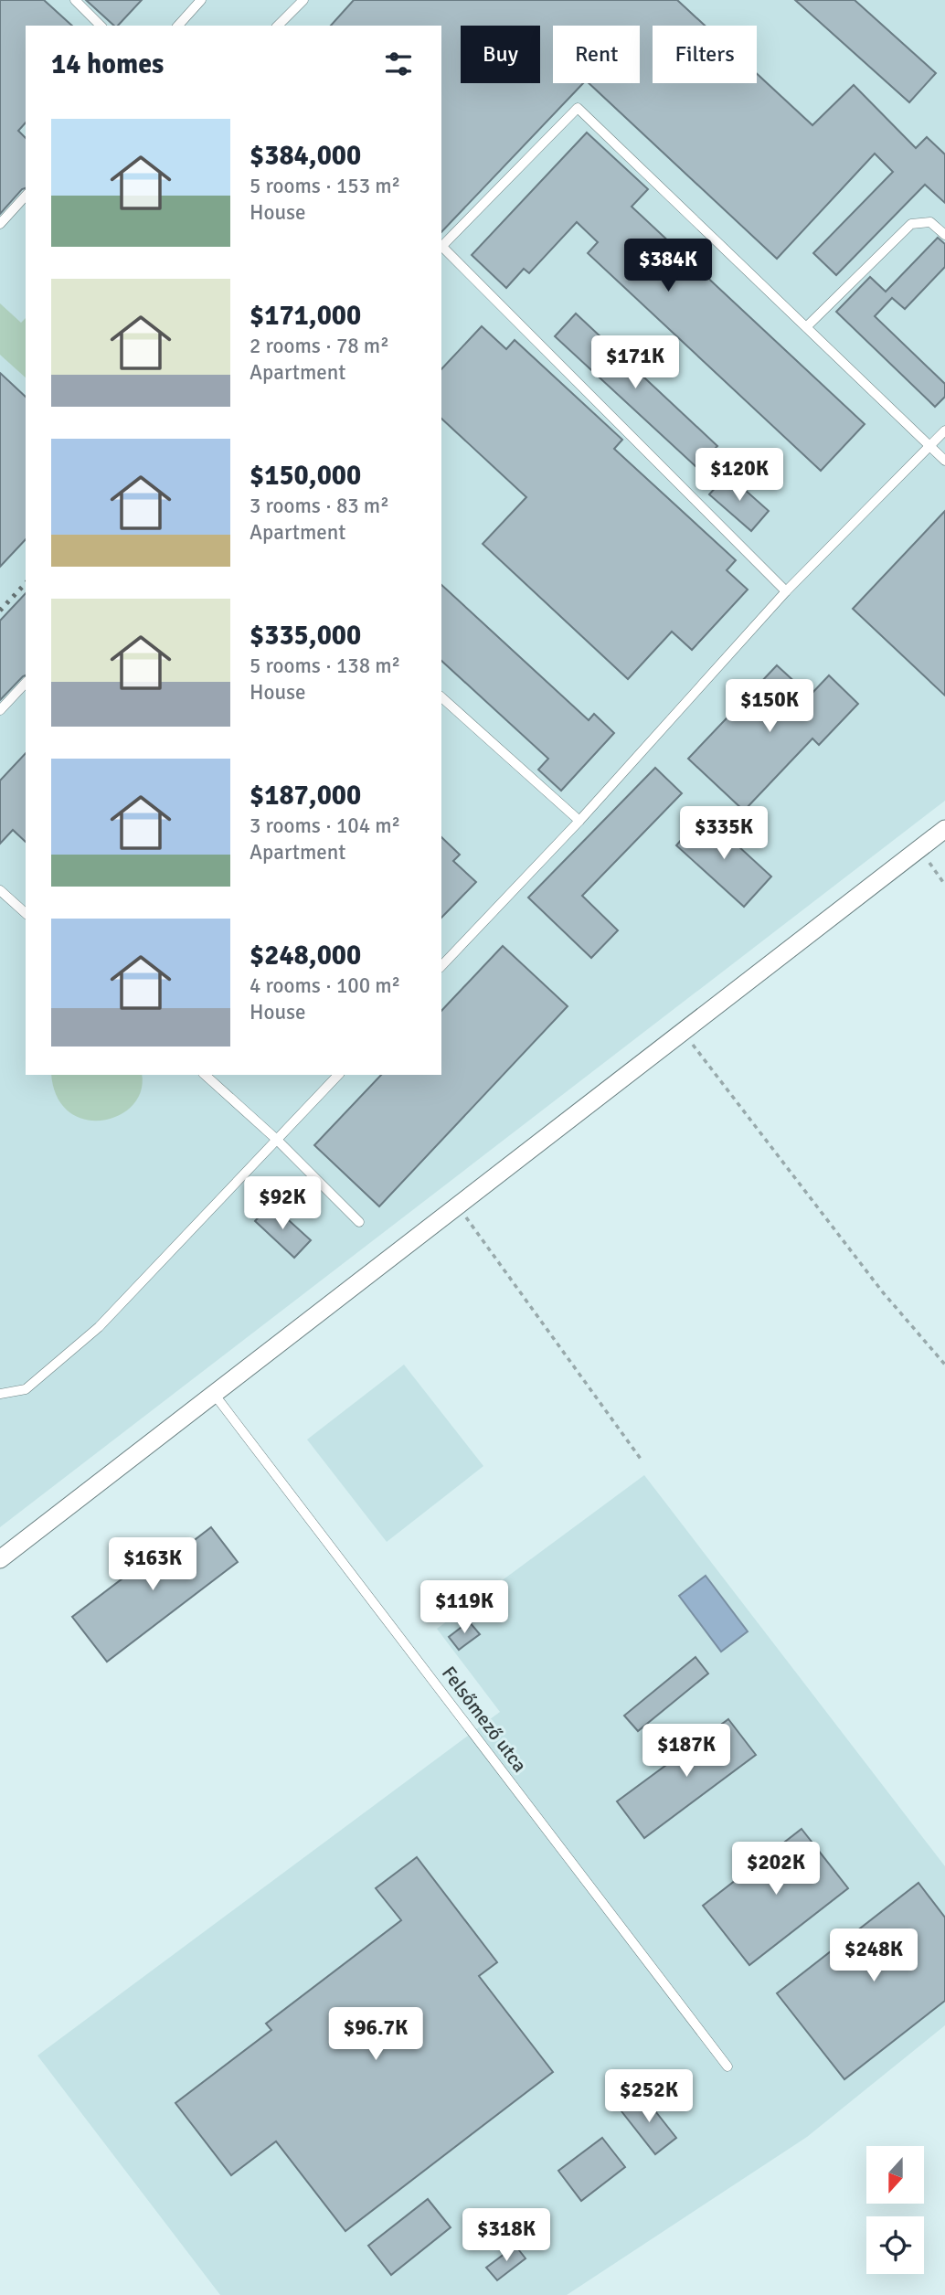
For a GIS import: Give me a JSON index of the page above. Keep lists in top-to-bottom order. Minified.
{"streets":{"lane":["Felsőmező utca"]},"north":"bottom","page":{"chip":["Buy","Rent","Filters"],"heading":"14 homes","list":[{"name":"$384,000","note":"5 rooms · 153 m² · House"},{"name":"$171,000","note":"2 rooms · 78 m² · Apartment"},{"name":"$150,000","note":"3 rooms · 83 m² · Apartment"},{"name":"$335,000","note":"5 rooms · 138 m² · House"},{"name":"$187,000","note":"3 rooms · 104 m² · Apartment"},{"name":"$248,000","note":"4 rooms · 100 m² · House"}],"price":["$384K","$171K","$120K","$150K","$335K","$92K","$163K","$119K","$187K","$202K","$248K","$96.7K","$252K","$318K"]}}
